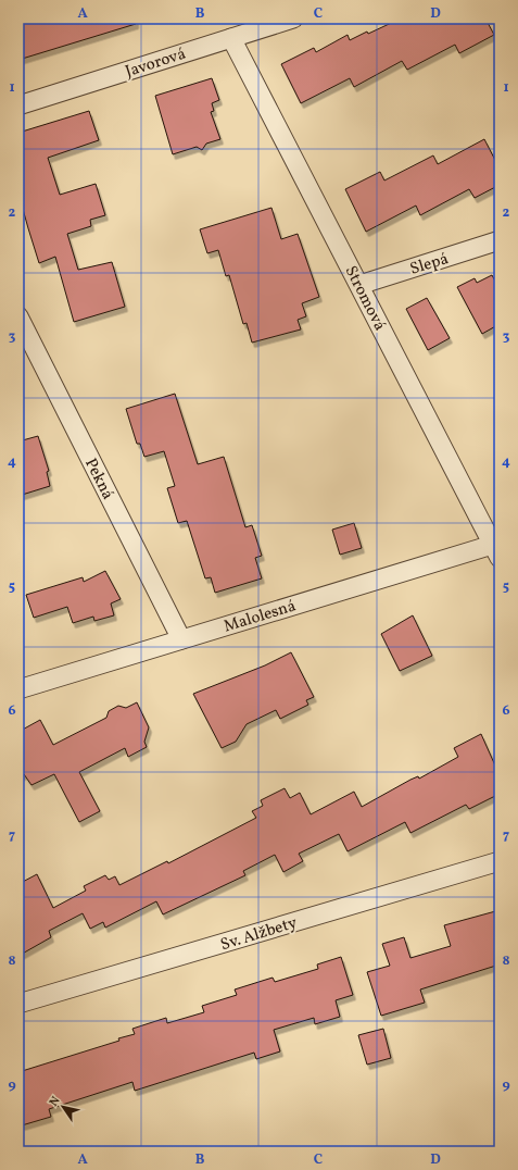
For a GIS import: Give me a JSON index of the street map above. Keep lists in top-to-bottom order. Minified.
{"streets":{"street":["Javorová","Slepá","Stromová","Pekná","Malolesná","Sv. Alžbety"]},"crossings":[["Javorová","Stromová"],["Slepá","Stromová"],["Stromová","Malolesná"],["Pekná","Malolesná"]],"north":"top left","grid":{"columns":["A","B","C","D"],"rows":["1","2","3","4","5","6","7","8","9"]}}
